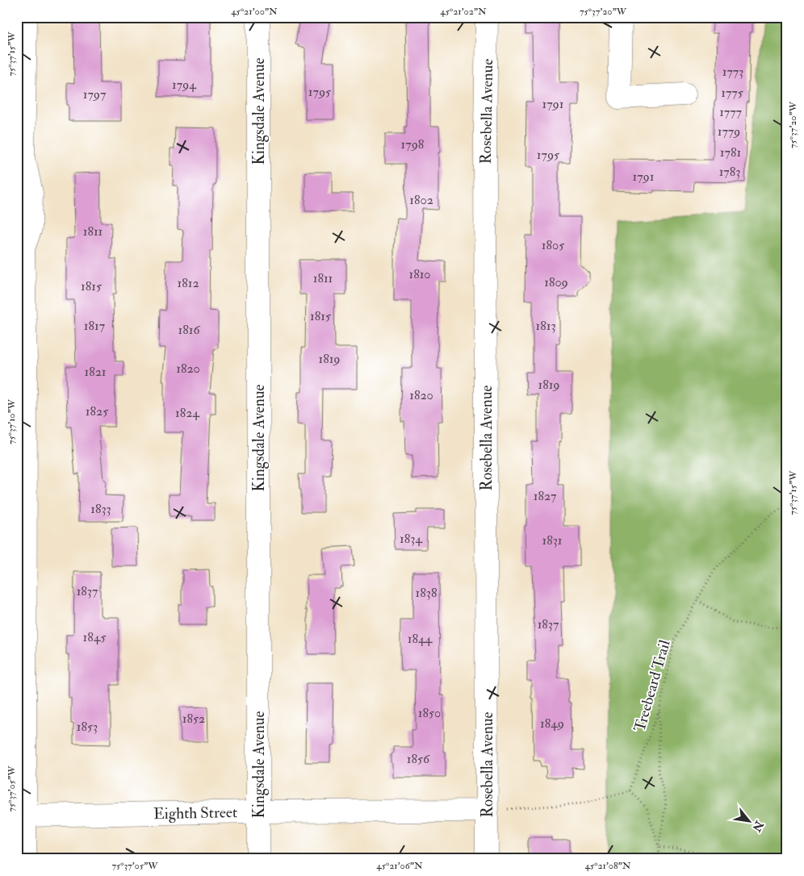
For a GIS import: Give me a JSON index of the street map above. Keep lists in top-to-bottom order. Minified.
{"streets":{"street":["Kingsdale Avenue","Rosebella Avenue","Eighth Street"],"path":["Treebeard Trail"]},"crossings":[["Kingsdale Avenue","Eighth Street"],["Rosebella Avenue","Eighth Street"]],"house_numbers":["1773","1794","1795","1775","1797","1791","1777","1779","1798","1781","1795","1783","1791","1802","1811","1805","1810","1811","1809","1812","1815","1815","1817","1813","1816","1819","1820","1821","1819","1820","1825","1824","1827","1833","1834","1831","1837","1838","1837","1845","1844","1850","1852","1849","1853","1856"],"north":"bottom right","coordinates":["45°21'00\"N","45°21'02\"N","75°37'20\"W","75°37'15\"W","75°37'10\"W","75°37'05\"W","45°21'06\"N","45°21'08\"N"]}
